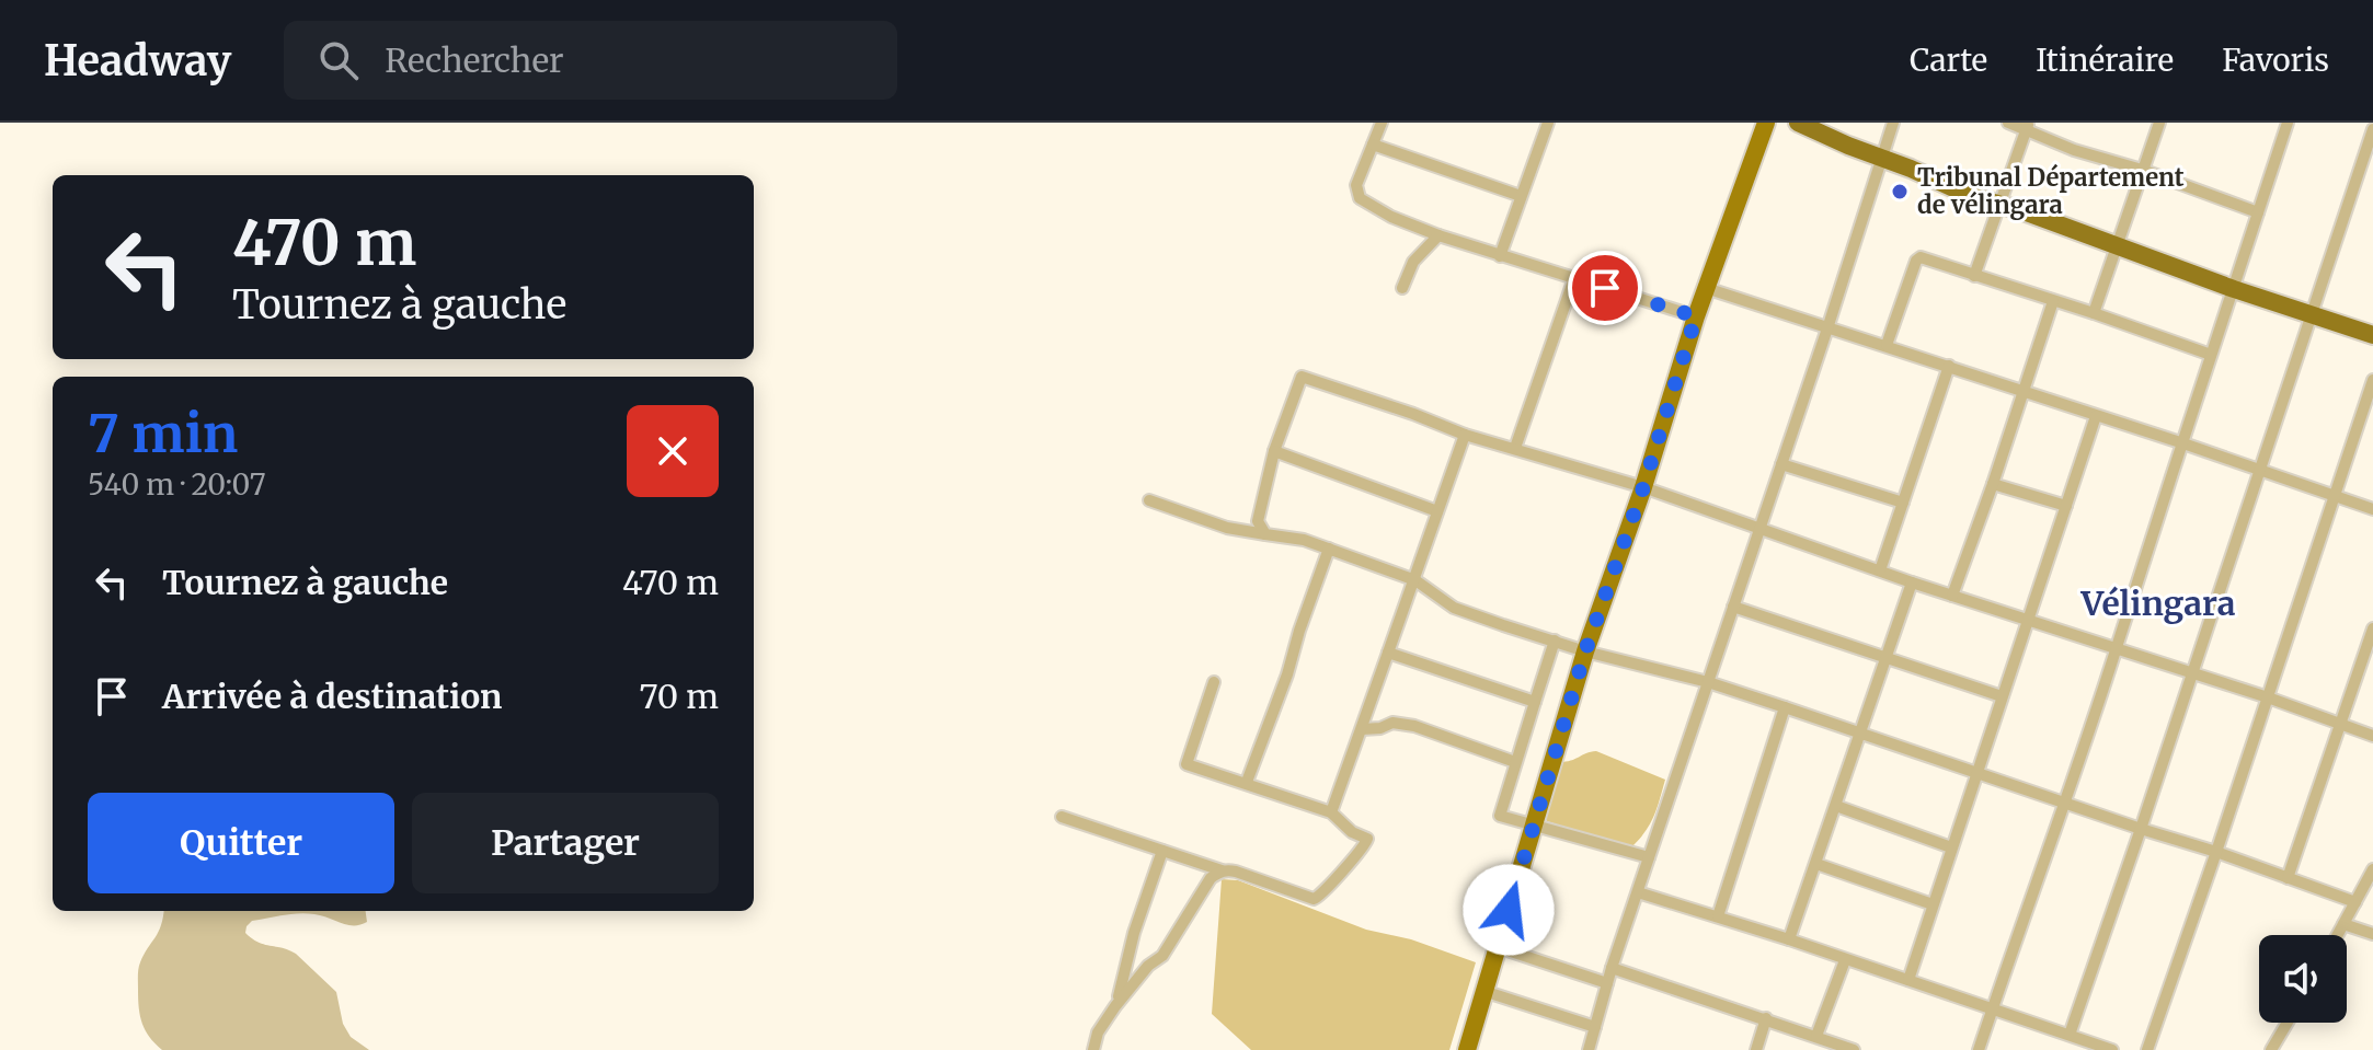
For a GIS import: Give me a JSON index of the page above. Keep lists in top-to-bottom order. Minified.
{"districts":["Vélingara"],"places":["Tribunal Département de vélingara"],"page":{"header":"Headway","search":"Rechercher","nav":["Carte","Itinéraire","Favoris"],"turn":["470 m","Tournez à gauche"],"heading":["7 min","540 m · 20:07"],"list":[{"name":"Tournez à gauche","value":"470 m"},{"name":"Arrivée à destination","value":"70 m"}],"buttons":["Quitter","Partager"]}}
